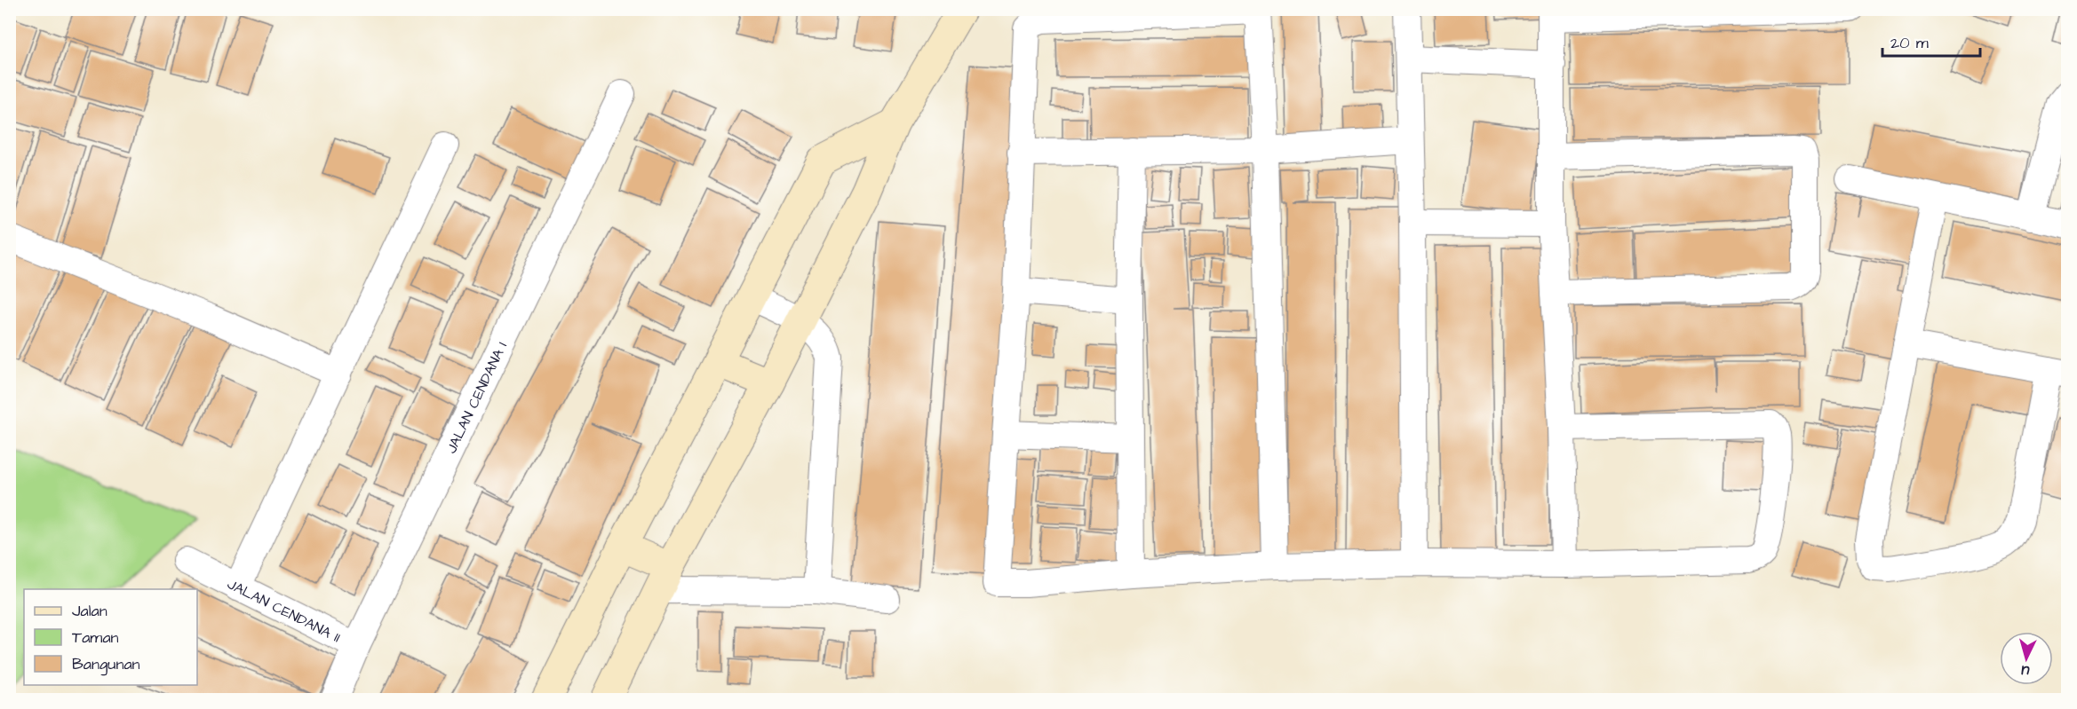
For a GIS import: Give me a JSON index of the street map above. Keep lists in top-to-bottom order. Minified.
{"streets":{"street":["JALAN CENDANA I","JALAN CENDANA II"]},"crossings":[["JALAN CENDANA I","JALAN CENDANA II"]],"legend":["Jalan","Taman","Bangunan"],"scale_bar":"20 m","north":"bottom"}
